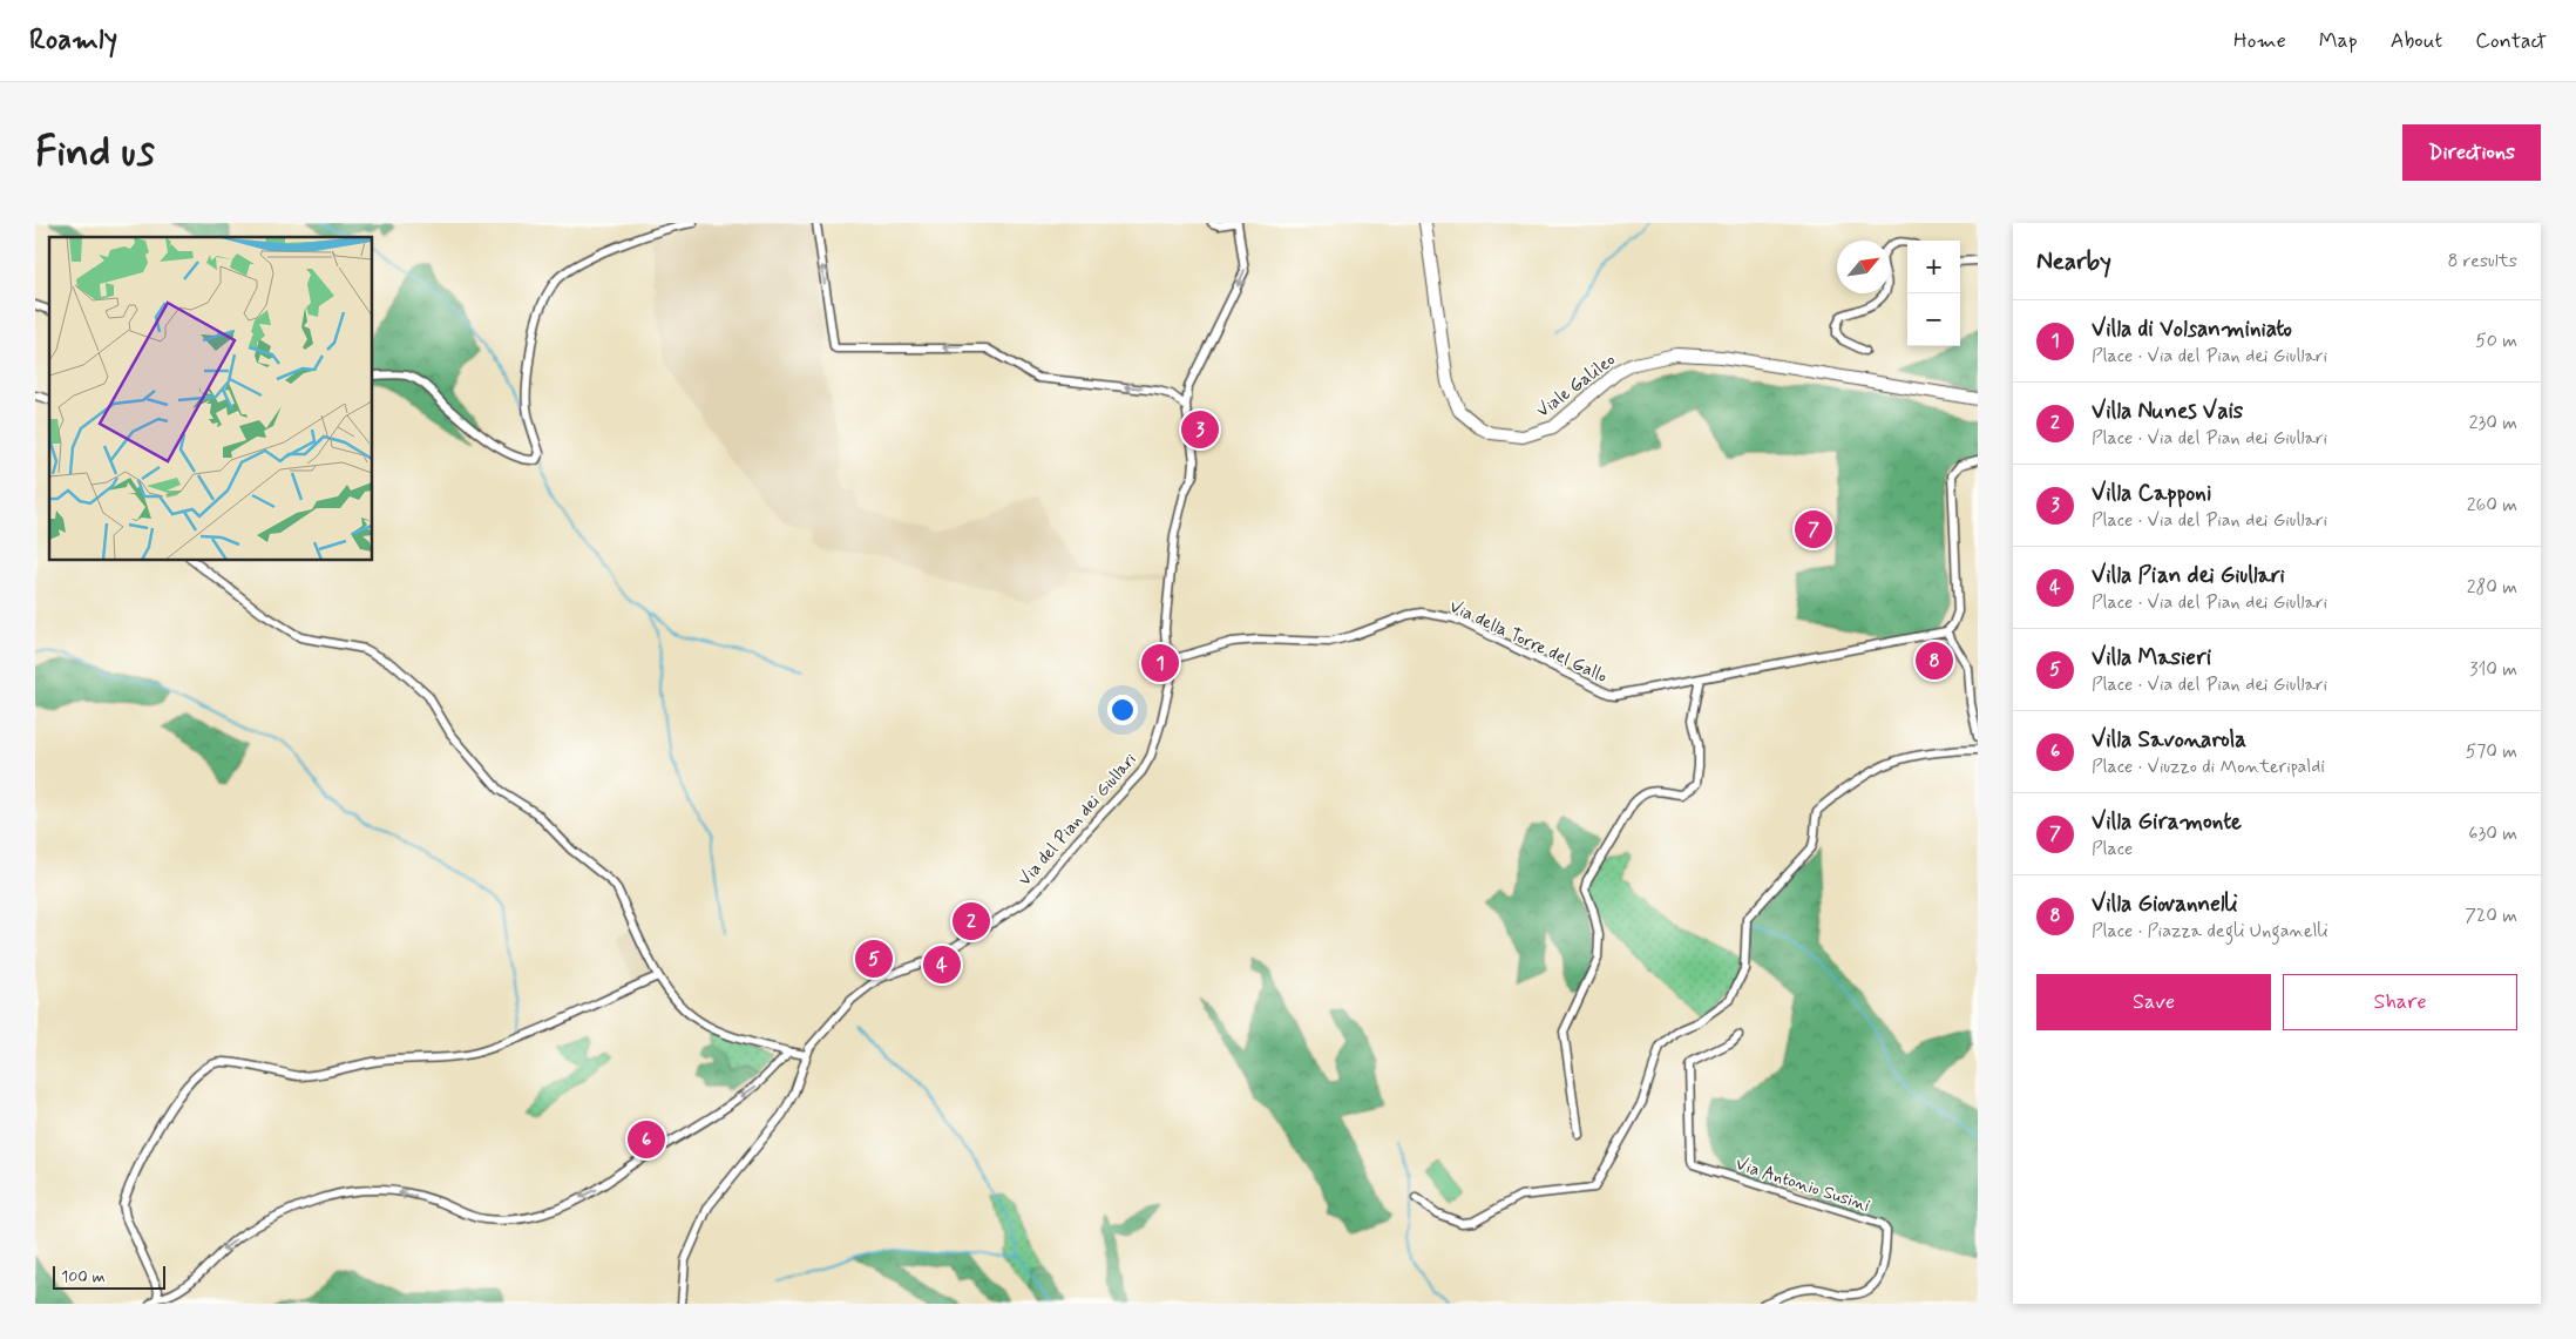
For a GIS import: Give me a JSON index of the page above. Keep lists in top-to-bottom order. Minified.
{"streets":{"main road":["Viale Galileo"],"street":["Via della Torre del Gallo","Via del Pian dei Giullari","Via Antonio Susini"]},"crossings":[["Via della Torre del Gallo","Via del Pian dei Giullari"]],"scale_bar":"100 m","north":"top right","page":{"header":"Roamly","nav":["Home","Map","About","Contact"],"buttons":["Directions",["Save","Share"]],"title":"Find us","heading":["Nearby","8 results"],"map_buttons":["+","−"],"list":[{"mark":"1","name":"Villa di Volsanminiato","note":"Place · Via del Pian dei Giullari","value":"50 m"},{"mark":"2","name":"Villa Nunes Vais","note":"Place · Via del Pian dei Giullari","value":"230 m"},{"mark":"3","name":"Villa Capponi","note":"Place · Via del Pian dei Giullari","value":"260 m"},{"mark":"4","name":"Villa Pian dei Giullari","note":"Place · Via del Pian dei Giullari","value":"280 m"},{"mark":"5","name":"Villa Masieri","note":"Place · Via del Pian dei Giullari","value":"310 m"},{"mark":"6","name":"Villa Savonarola","note":"Place · Viuzzo di Monteripaldi","value":"570 m"},{"mark":"7","name":"Villa Giramonte","note":"Place","value":"630 m"},{"mark":"8","name":"Villa Giovannelli","note":"Place · Piazza degli Unganelli","value":"720 m"}],"pins":["3","7","8","1","2","5","4","6"],"scale":"100 m"}}
